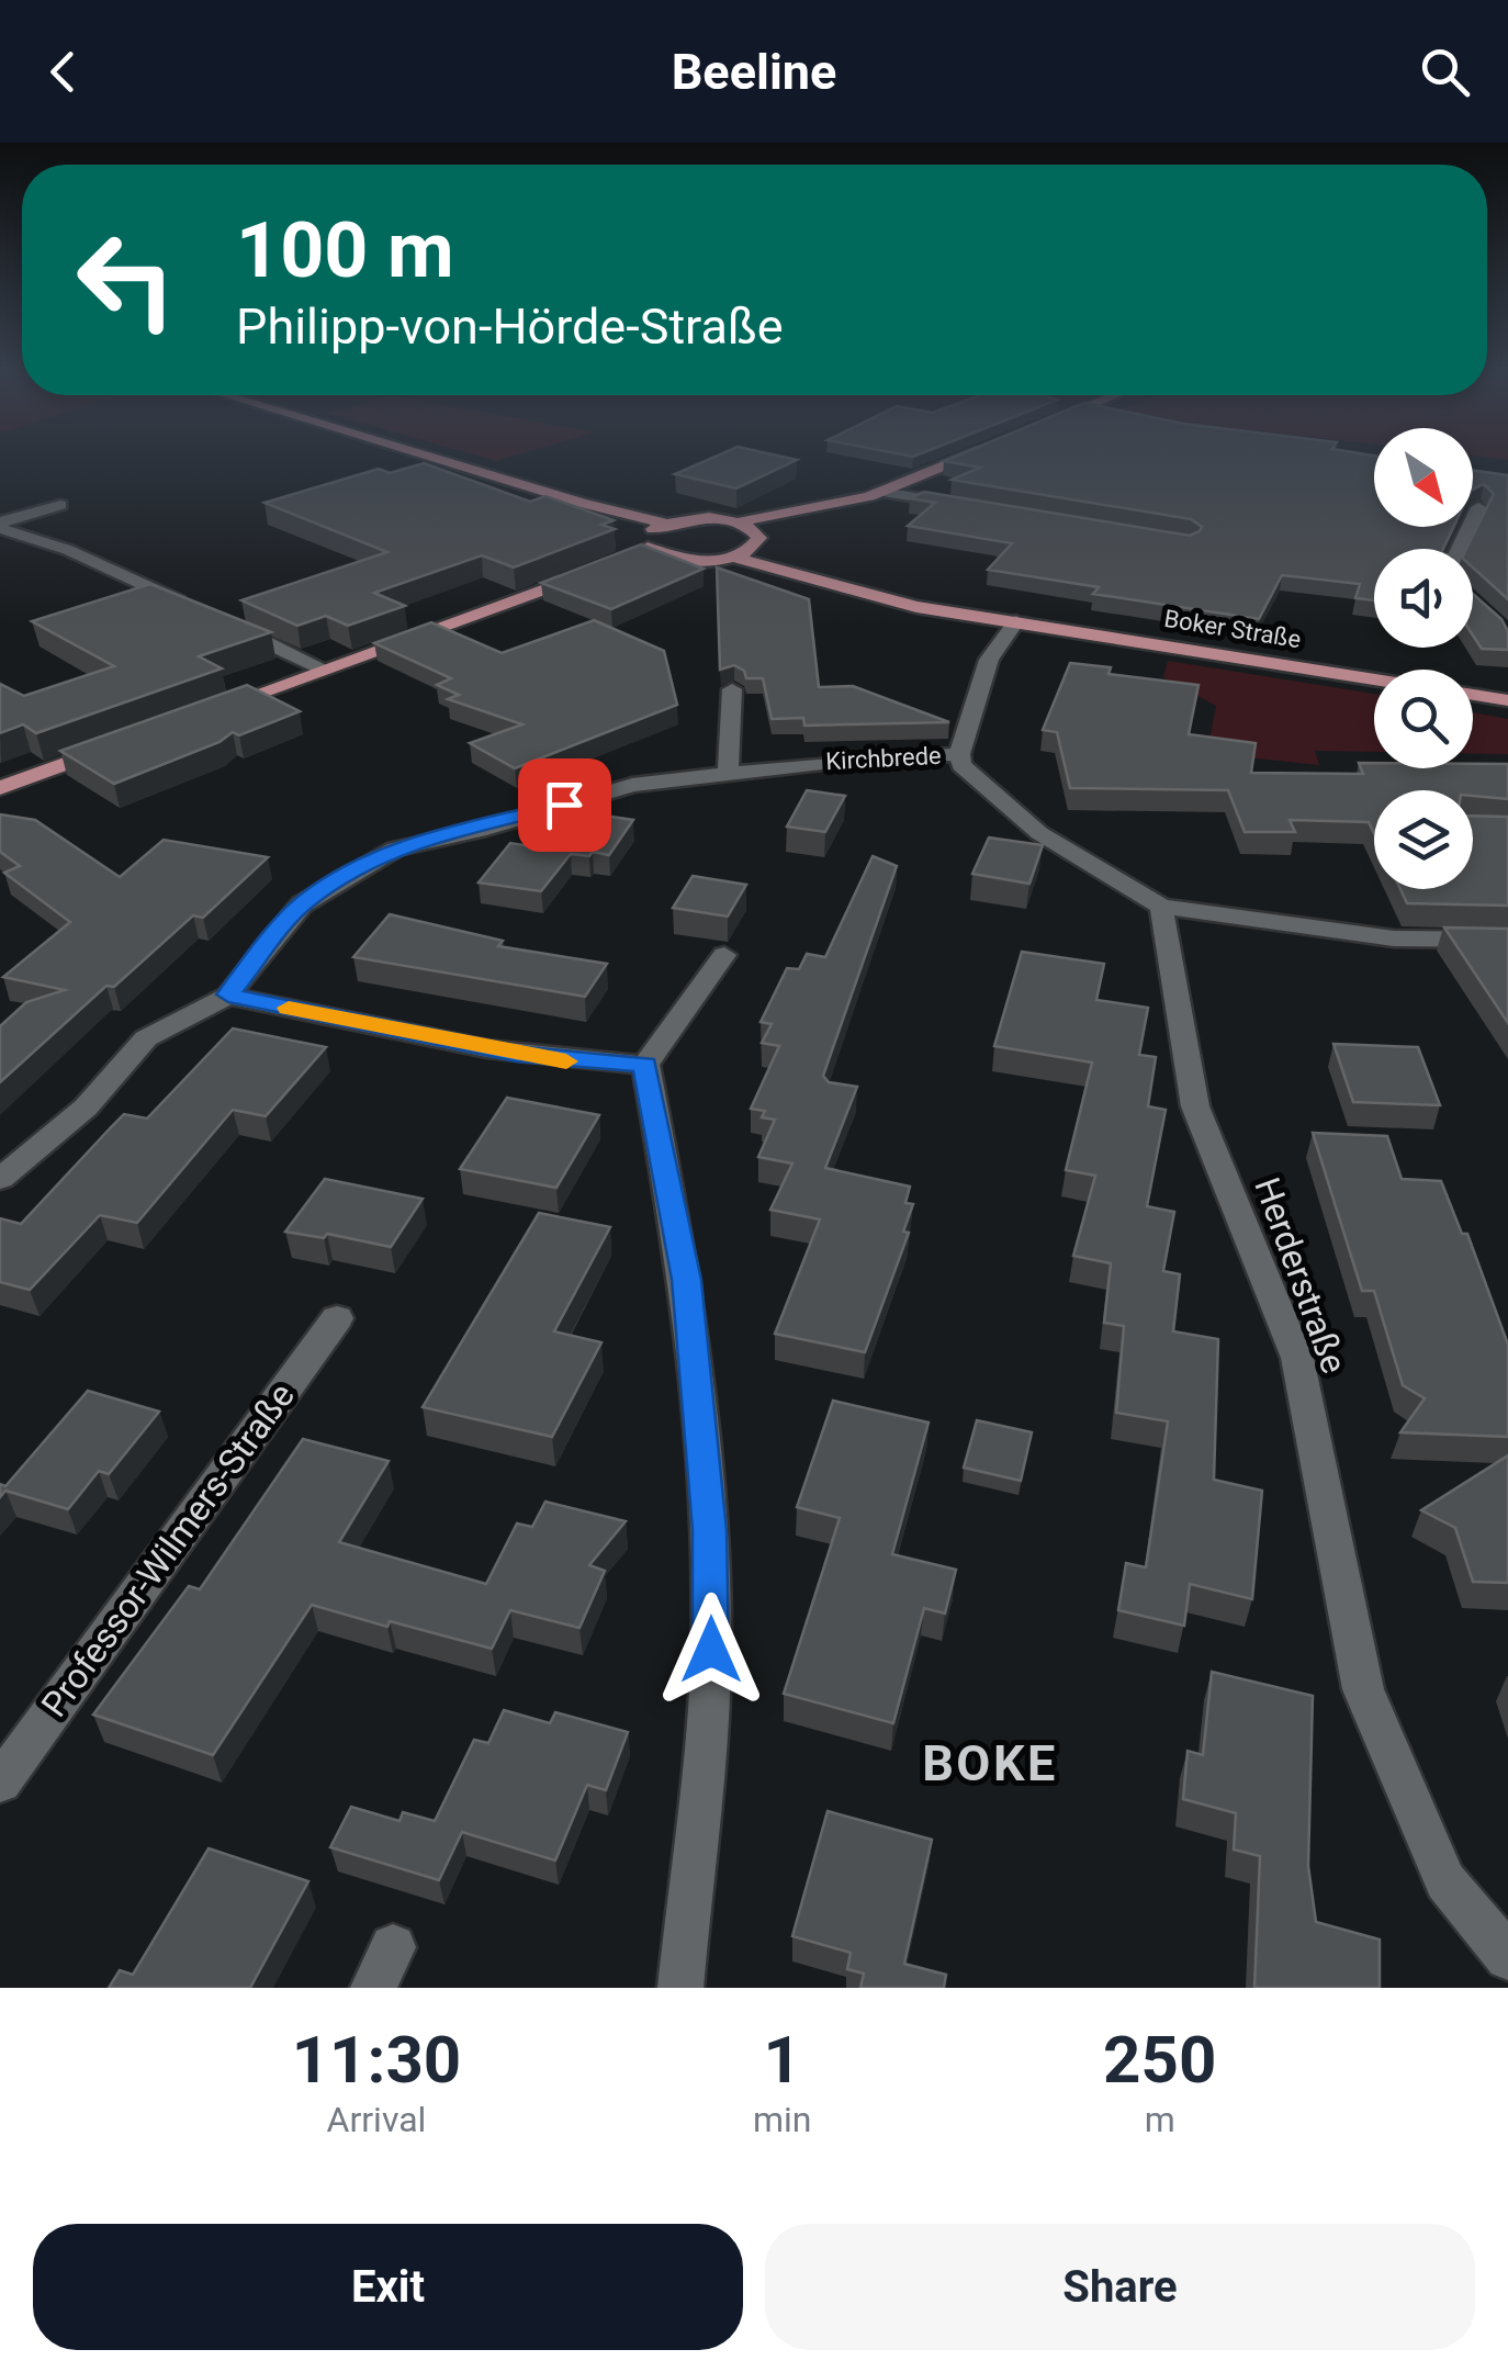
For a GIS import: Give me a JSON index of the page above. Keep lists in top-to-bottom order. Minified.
{"streets":{"main road":["Boker Straße"],"street":["Kirchbrede","Herderstraße","Professor-Wilmers-Straße"]},"crossings":[["Boker Straße","Kirchbrede"]],"districts":["BOKE"],"north":"bottom right","page":{"header":"Beeline","turn":["100 m","Philipp-von-Hörde-Straße"],"eta":["11:30","Arrival","1","min","250","m"],"buttons":["Exit","Share"]}}
